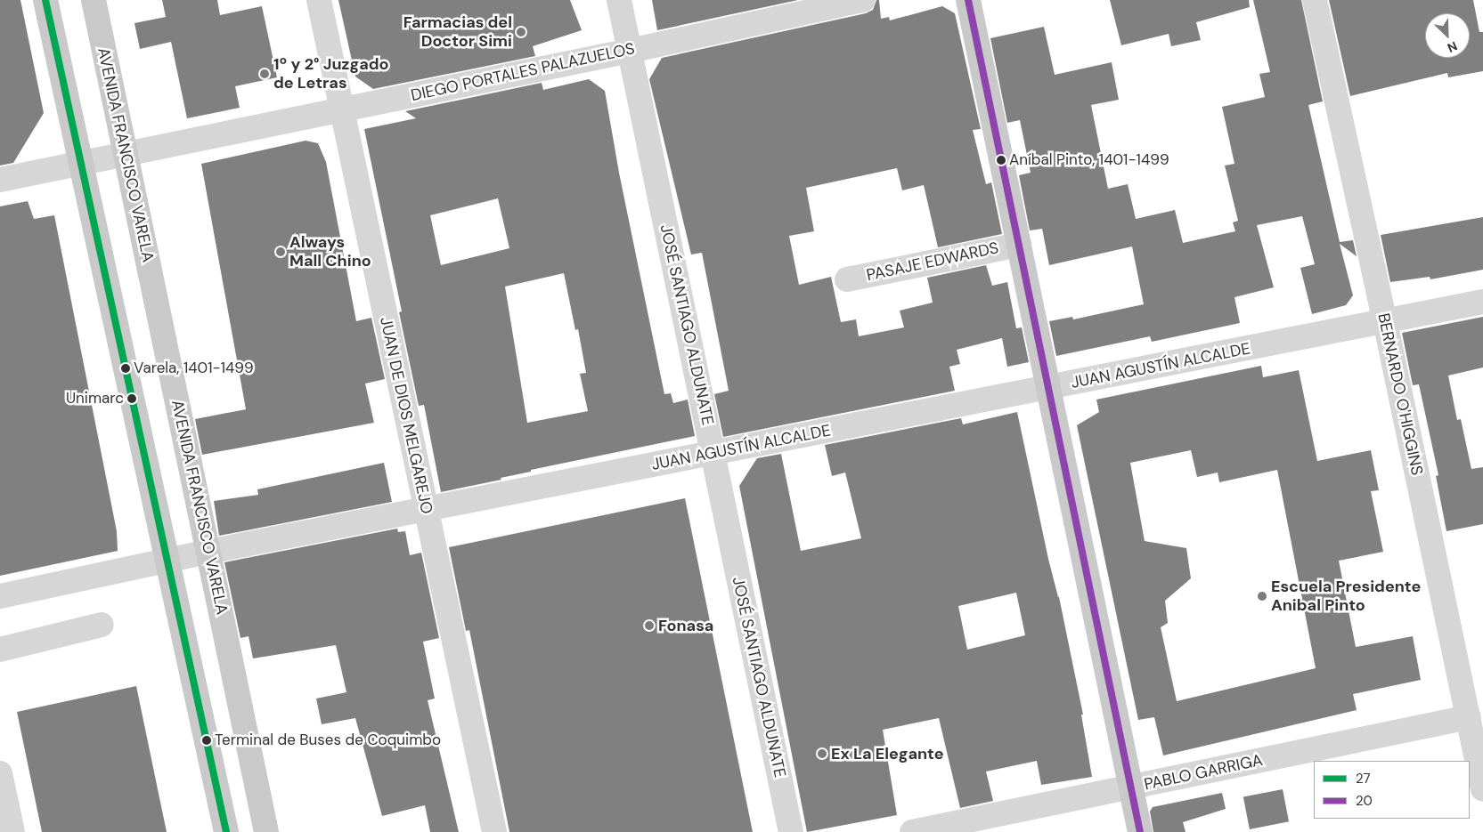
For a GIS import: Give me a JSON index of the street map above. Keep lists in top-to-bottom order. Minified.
{"streets":{"main road":["AVENIDA FRANCISCO VARELA"],"street":["DIEGO PORTALES PALAZUELOS","PASAJE EDWARDS","JOSÉ SANTIAGO ALDUNATE","JUAN AGUSTÍN ALCALDE","BERNARDO O'HIGGINS","JUAN DE DIOS MELGAREJO","PABLO GARRIGA"]},"crossings":[["DIEGO PORTALES PALAZUELOS","AVENIDA FRANCISCO VARELA"],["DIEGO PORTALES PALAZUELOS","JOSÉ SANTIAGO ALDUNATE"],["DIEGO PORTALES PALAZUELOS","JUAN DE DIOS MELGAREJO"],["AVENIDA FRANCISCO VARELA","JUAN AGUSTÍN ALCALDE"],["JOSÉ SANTIAGO ALDUNATE","JUAN AGUSTÍN ALCALDE"],["JUAN AGUSTÍN ALCALDE","BERNARDO O'HIGGINS"],["JUAN AGUSTÍN ALCALDE","JUAN DE DIOS MELGAREJO"],["BERNARDO O'HIGGINS","PABLO GARRIGA"]],"places":["Farmacias del Doctor Simi","1º y 2° Juzgado de Letras","Aníbal Pinto, 1401-1499","Always Mall Chino","Varela, 1401-1499","Unimarc","Escuela Presidente Anibal Pinto","Fonasa","Terminal de Buses de Coquimbo","Ex La Elegante"],"lines":["transit line 27","transit line 20"],"legend":["27","20"],"north":"bottom right"}
